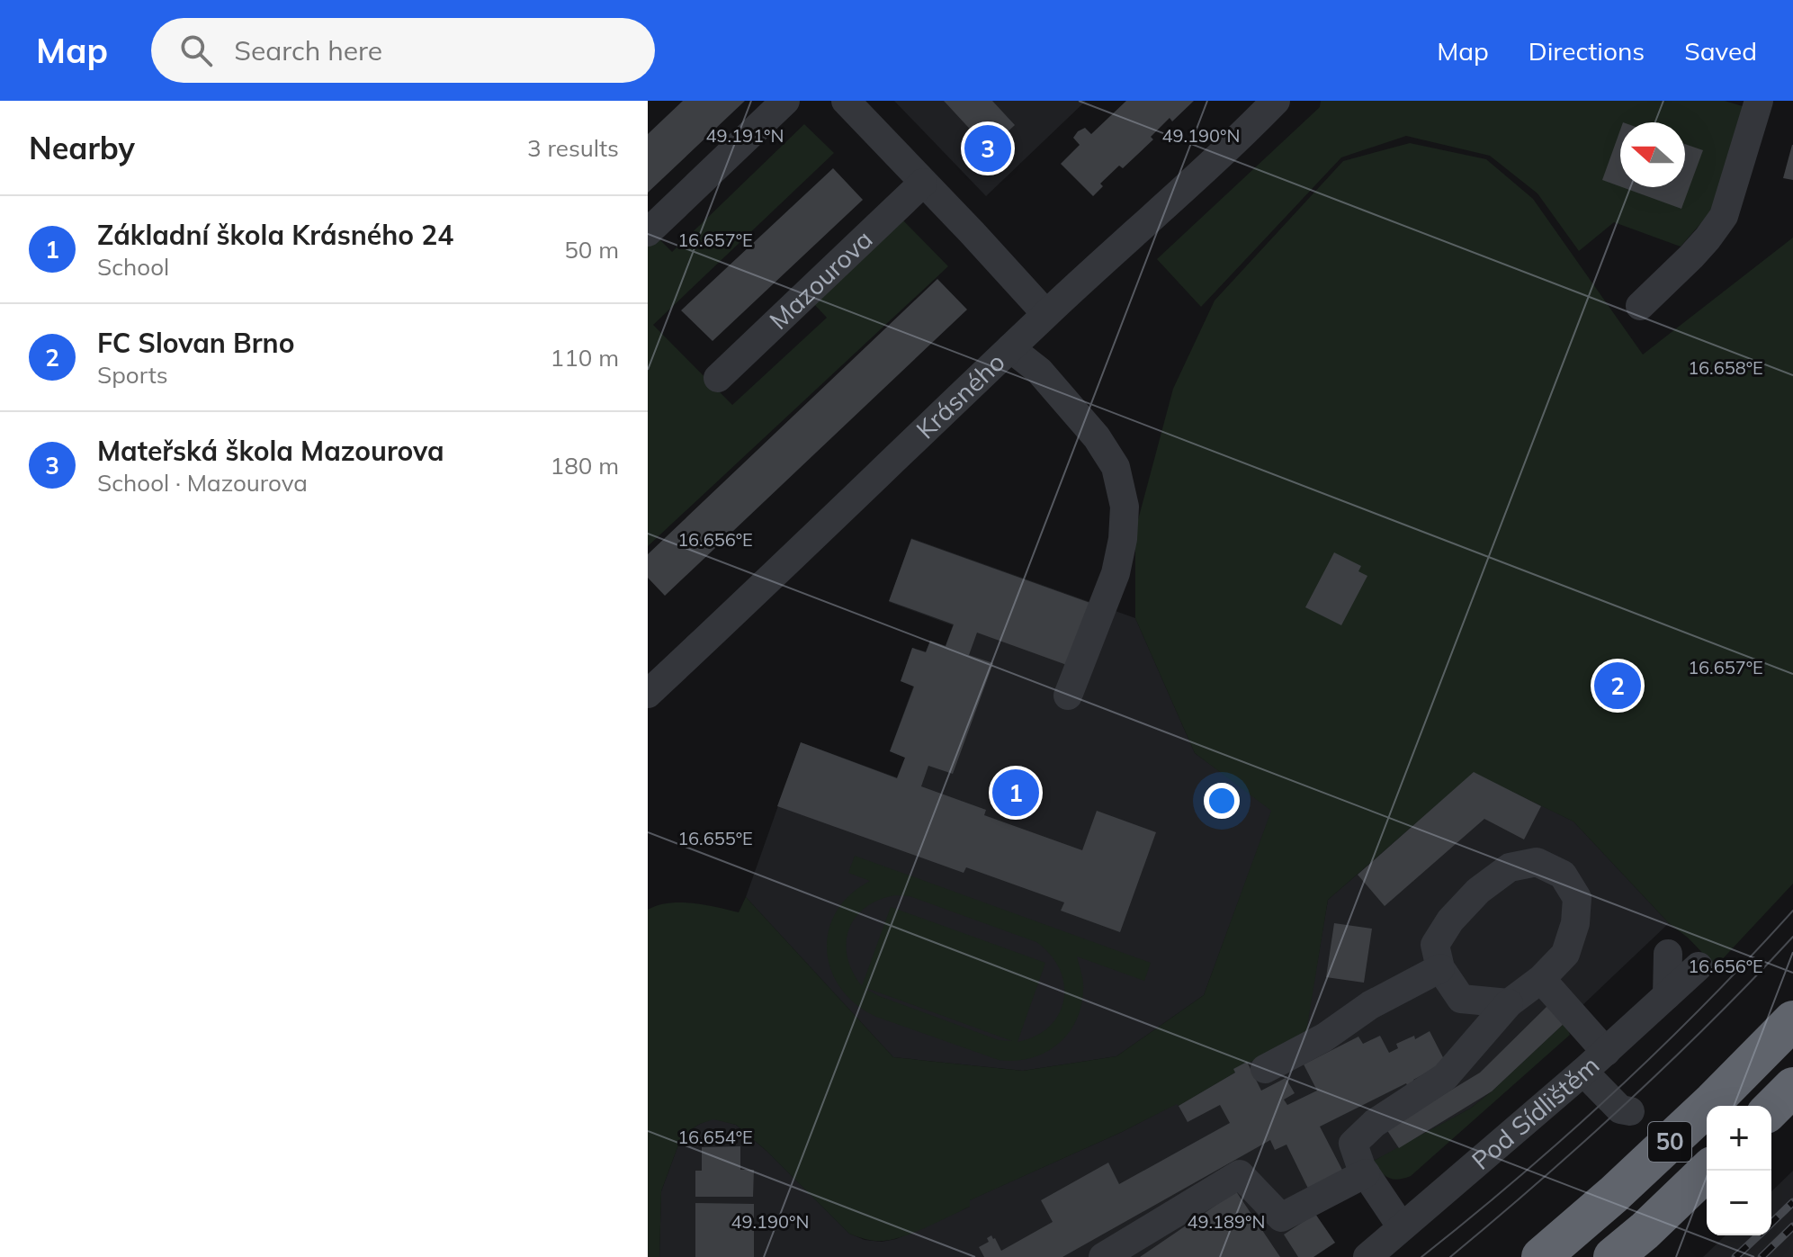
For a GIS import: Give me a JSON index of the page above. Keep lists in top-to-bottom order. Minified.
{"streets":{"highway":["50"],"street":["Mazourova","Krásného","Pod Sídlištěm"]},"north":"left","page":{"header":"Map","search":"Search here","nav":["Map","Directions","Saved"],"heading":["Nearby","3 results"],"pins":["3","2","1"],"list":[{"mark":"1","name":"Základní škola Krásného 24","note":"School","value":"50 m"},{"mark":"2","name":"FC Slovan Brno","note":"Sports","value":"110 m"},{"mark":"3","name":"Mateřská škola Mazourova","note":"School · Mazourova","value":"180 m"}],"map_buttons":["+","−"]},"coordinates":["49.191°N","49.190°N","16.657°E","16.658°E","16.656°E","16.655°E","16.654°E","49.189°N"]}
